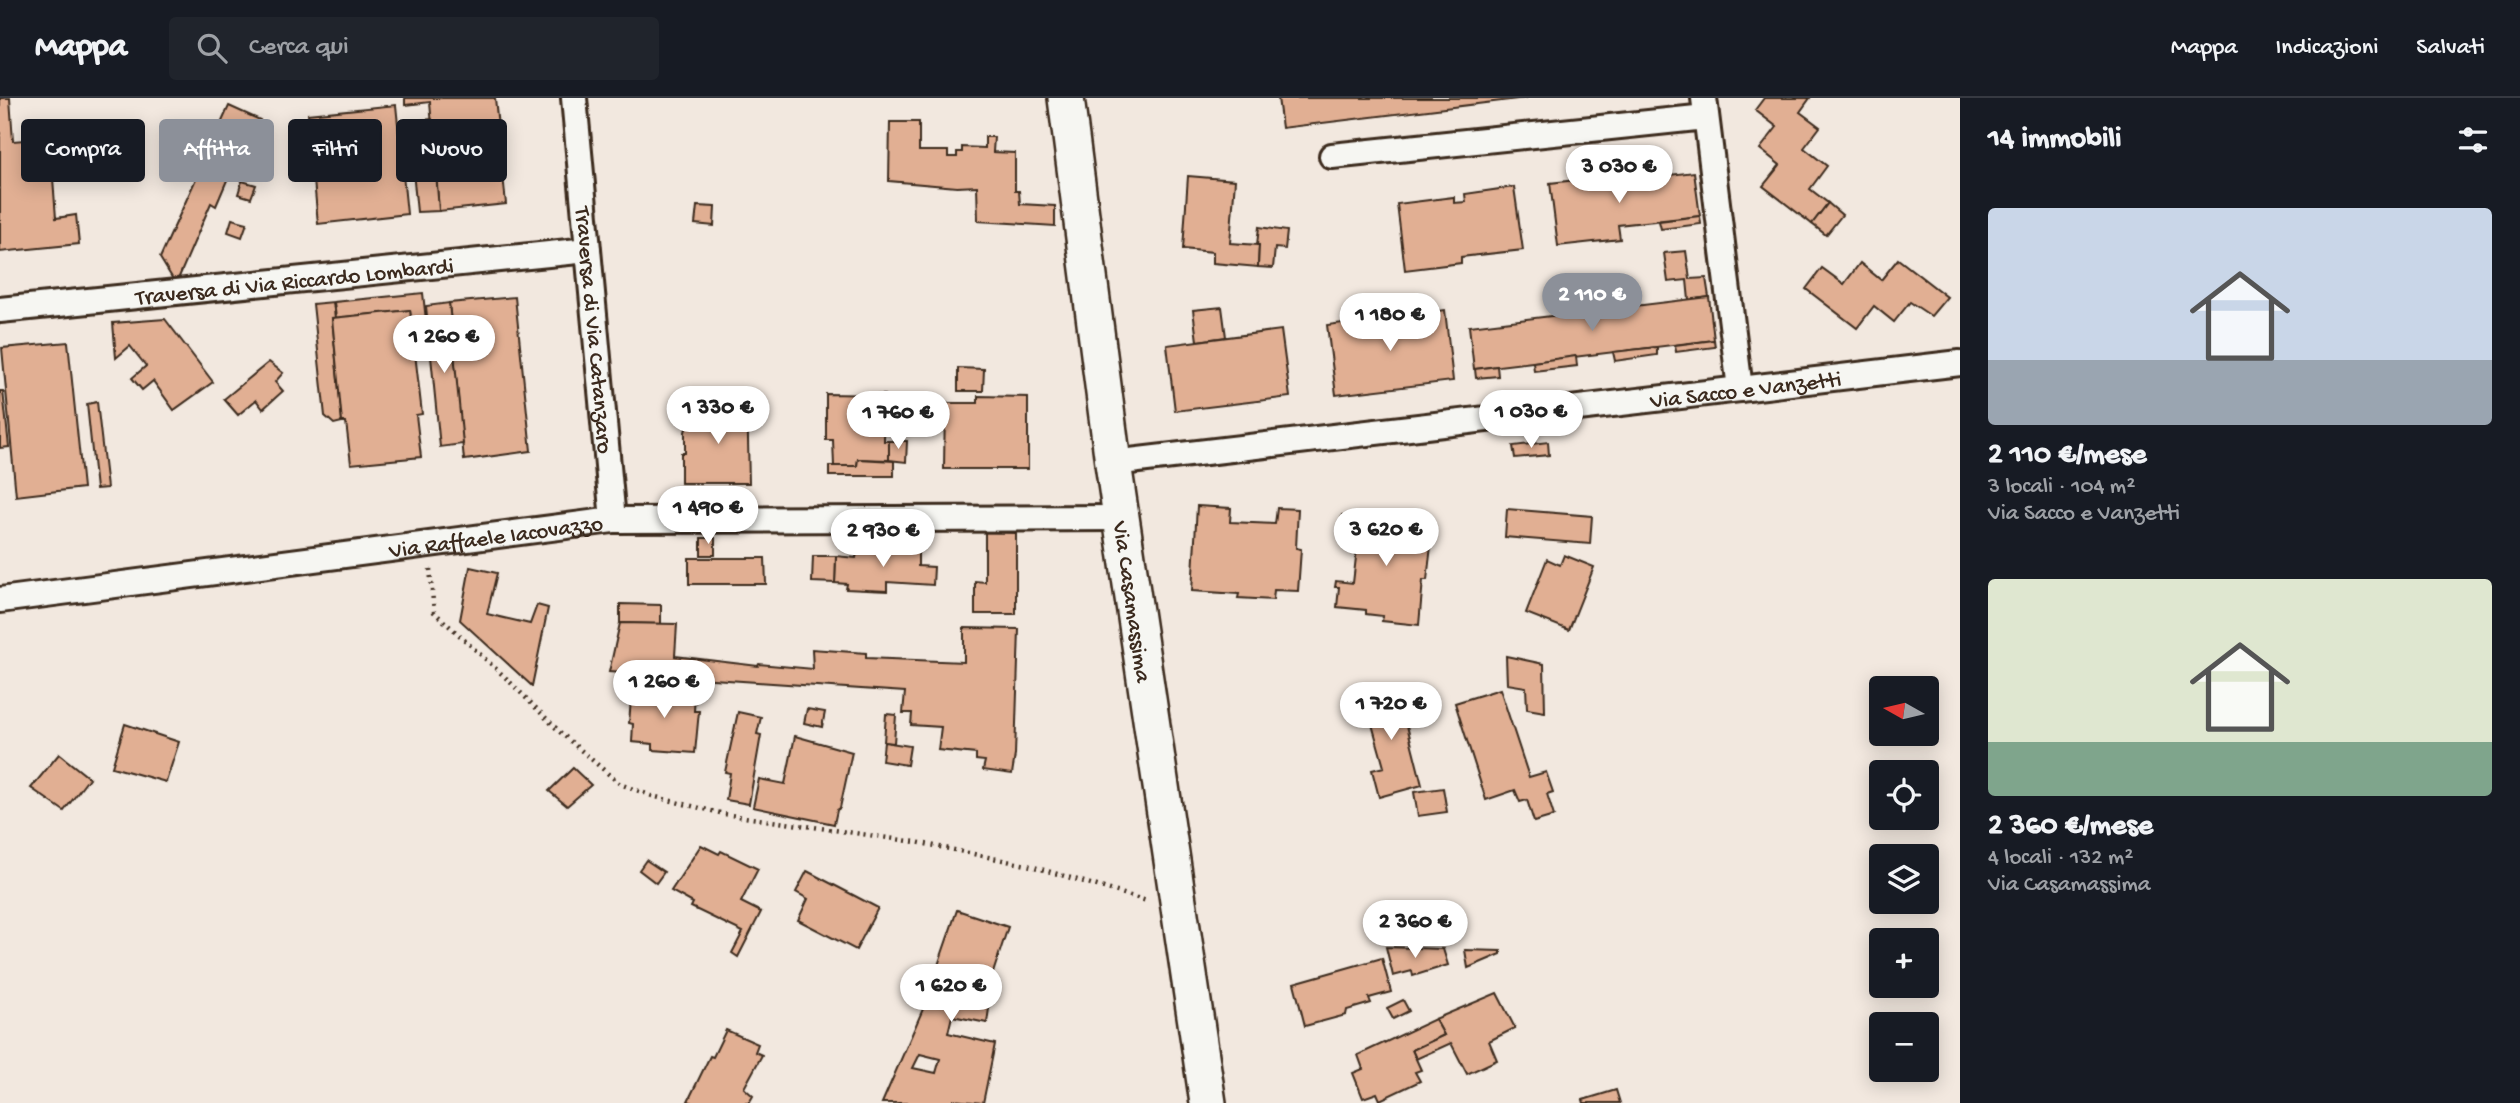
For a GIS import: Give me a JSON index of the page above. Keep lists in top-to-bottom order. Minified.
{"streets":{"main road":["Via Casamassima"],"street":["Traversa di Via Riccardo Lombardi","Traversa di Via Catanzaro","Via Sacco e Vanzetti","Via Raffaele Iacovazzo"]},"crossings":[["Traversa di Via Riccardo Lombardi","Traversa di Via Catanzaro"],["Traversa di Via Catanzaro","Via Raffaele Iacovazzo"],["Via Sacco e Vanzetti","Via Casamassima"],["Via Raffaele Iacovazzo","Via Casamassima"]],"north":"left","page":{"header":"Mappa","search":"Cerca qui","nav":["Mappa","Indicazioni","Salvati"],"heading":"14 immobili","chip":["Compra","Affitta","Filtri","Nuovo"],"price":["3 030 €","2 110 €","1 180 €","1 260 €","1 330 €","1 030 €","1 760 €","1 490 €","3 620 €","2 930 €","1 260 €","1 720 €","2 360 €","1 620 €"],"list":[{"name":"2 110 €/mese","note":"3 locali · 104 m² · Via Sacco e Vanzetti"},{"name":"2 360 €/mese","note":"4 locali · 132 m² · Via Casamassima"}],"map_buttons":["+","−"]}}
